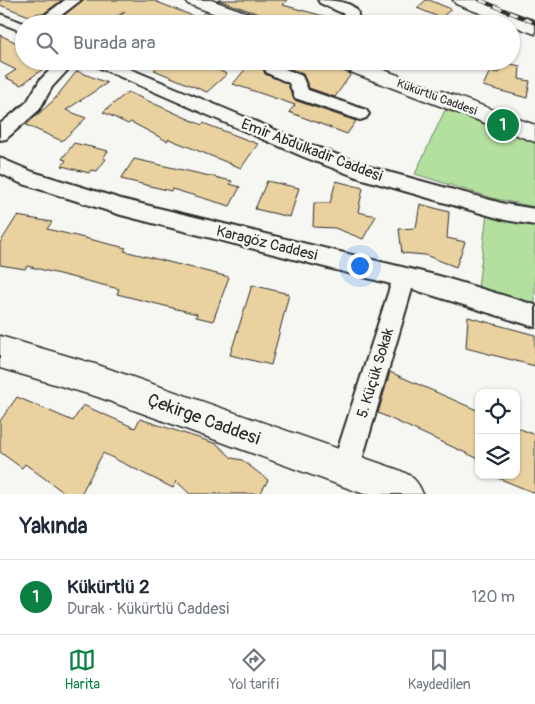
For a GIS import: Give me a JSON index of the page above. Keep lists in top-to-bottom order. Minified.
{"streets":{"main road":["Kükürtlü Caddesi","Çekirge Caddesi"],"street":["Emir Abdulkadir Caddesi","Karagöz Caddesi","5. Küçük Sokak"]},"crossings":[["Karagöz Caddesi","5. Küçük Sokak"],["5. Küçük Sokak","Çekirge Caddesi"]],"page":{"search":"Burada ara","pins":"1","heading":"Yakında","list":[{"mark":"1","name":"Kükürtlü 2","note":"Durak · Kükürtlü Caddesi","value":"120 m"}],"nav":["Harita","Yol tarifi","Kaydedilen"]}}
